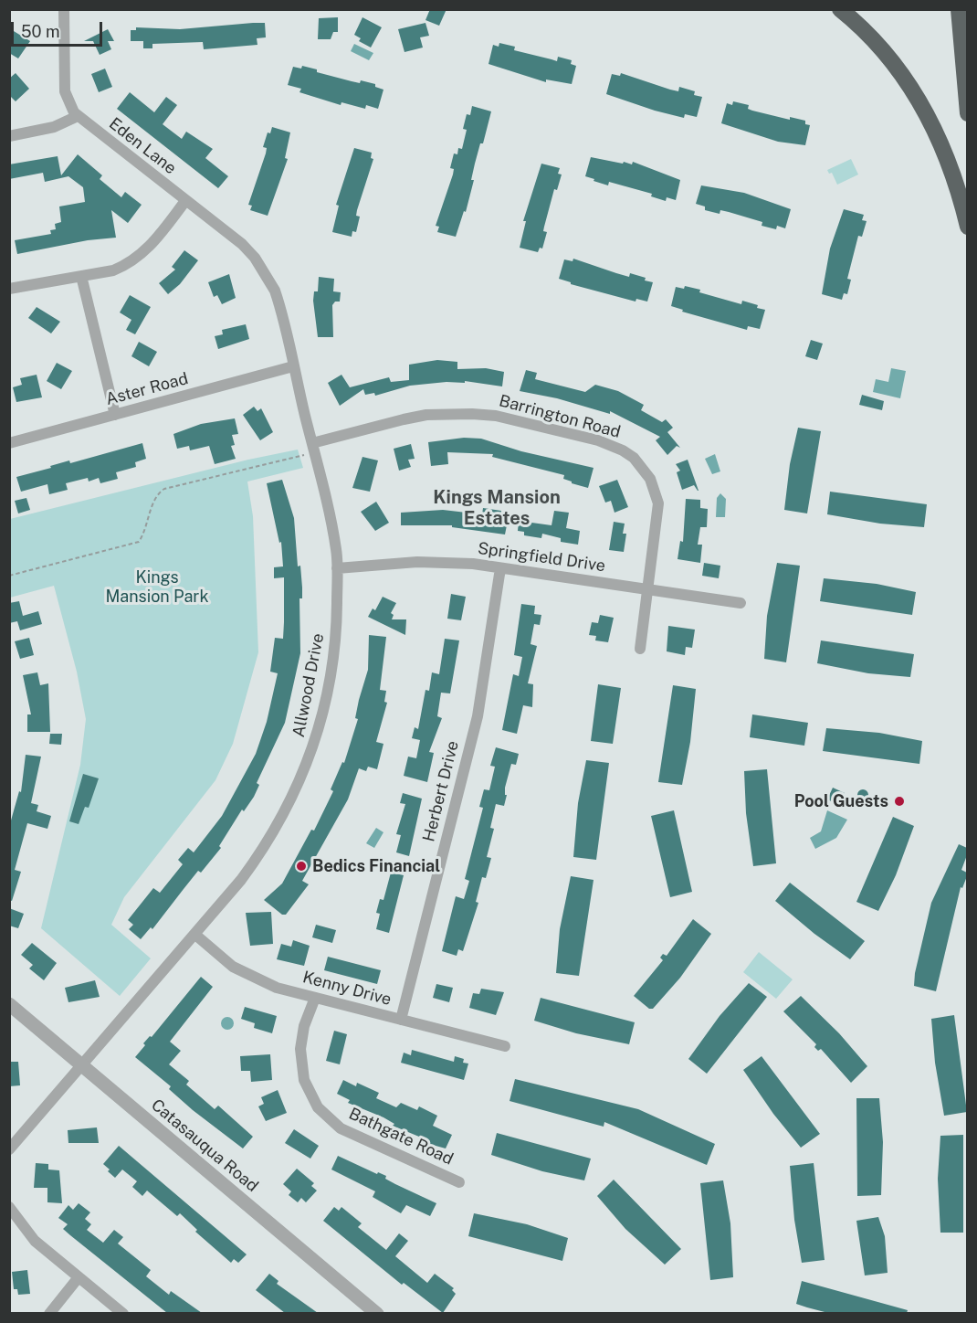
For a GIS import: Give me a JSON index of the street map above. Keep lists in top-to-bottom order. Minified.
{"streets":{"street":["Eden Lane","Aster Road","Barrington Road","Springfield Drive","Allwood Drive","Herbert Drive","Kenny Drive","Bathgate Road","Catasauqua Road"]},"crossings":[["Eden Lane","Allwood Drive"],["Aster Road","Allwood Drive"],["Barrington Road","Springfield Drive"],["Barrington Road","Allwood Drive"],["Springfield Drive","Allwood Drive"],["Springfield Drive","Herbert Drive"],["Allwood Drive","Kenny Drive"],["Allwood Drive","Catasauqua Road"],["Herbert Drive","Kenny Drive"],["Kenny Drive","Bathgate Road"]],"districts":["Kings Mansion Estates"],"parks":["Kings Mansion Park"],"places":["Pool Guests","Bedics Financial"],"scale_bar":"50 m"}
